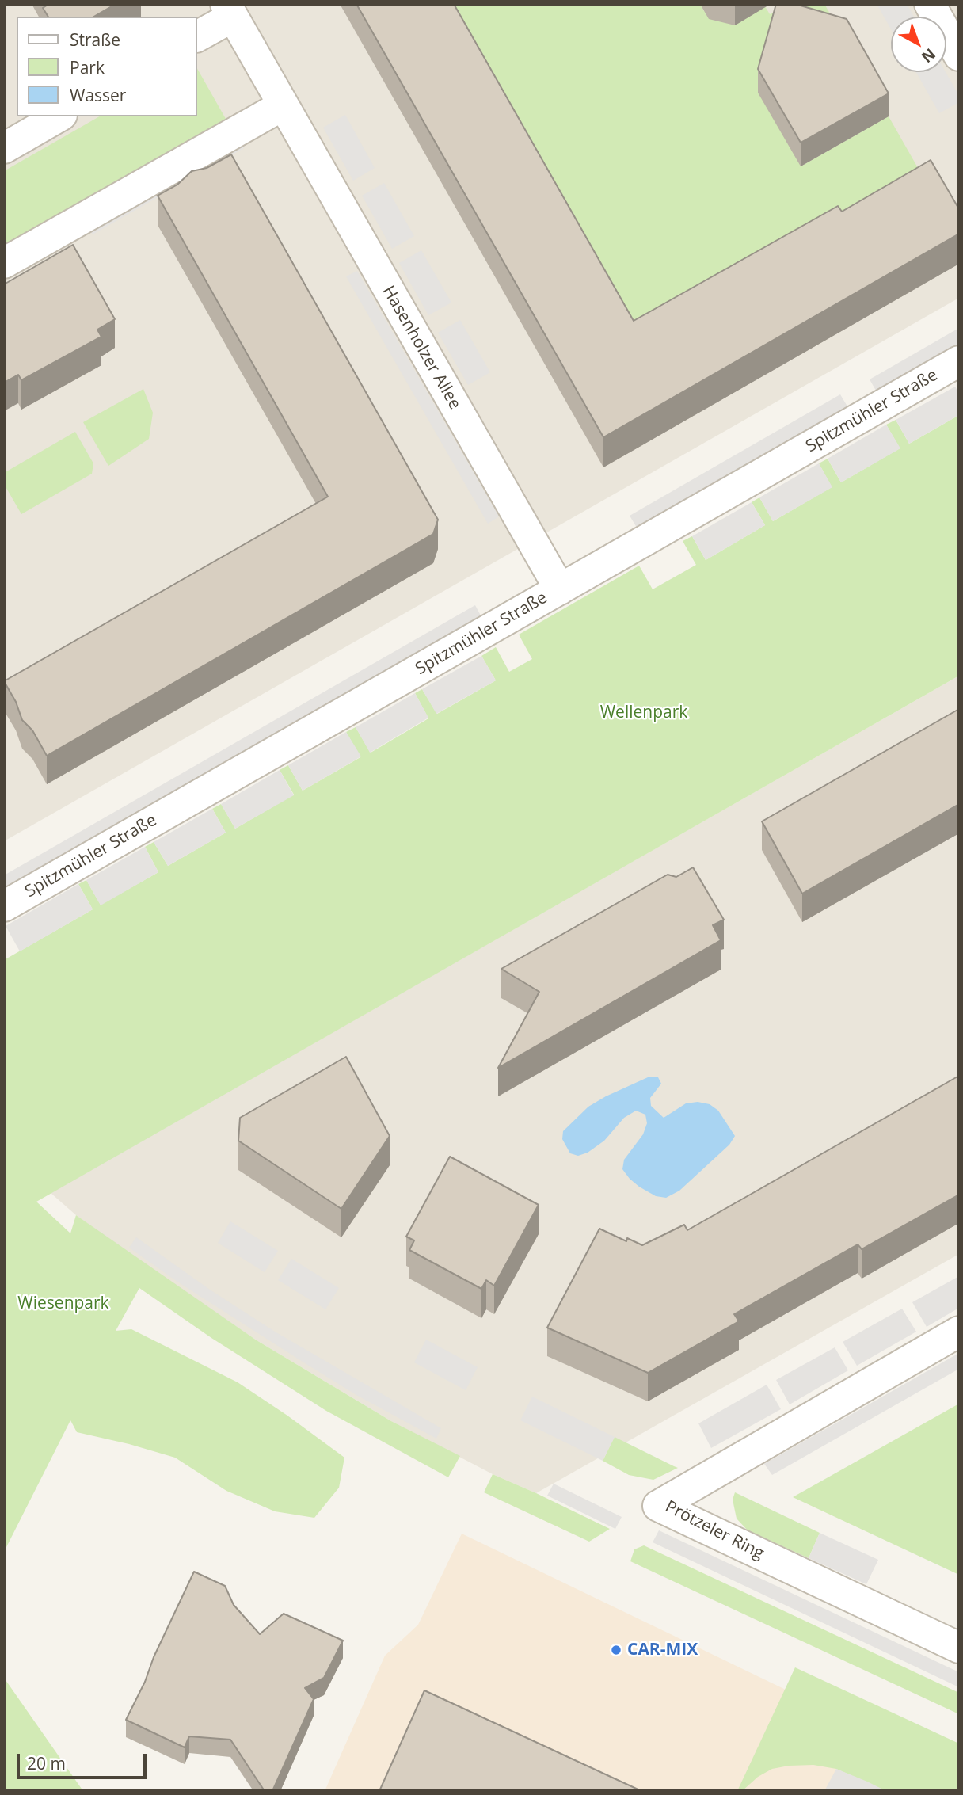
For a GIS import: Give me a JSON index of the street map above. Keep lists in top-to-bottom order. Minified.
{"streets":{"street":["Hasenholzer Allee","Spitzmühler Straße","Prötzeler Ring"]},"crossings":[["Hasenholzer Allee","Spitzmühler Straße"]],"parks":["Wellenpark","Wiesenpark"],"places":["CAR-MIX"],"legend":["Straße","Park","Wasser"],"scale_bar":"20 m","north":"bottom right"}
